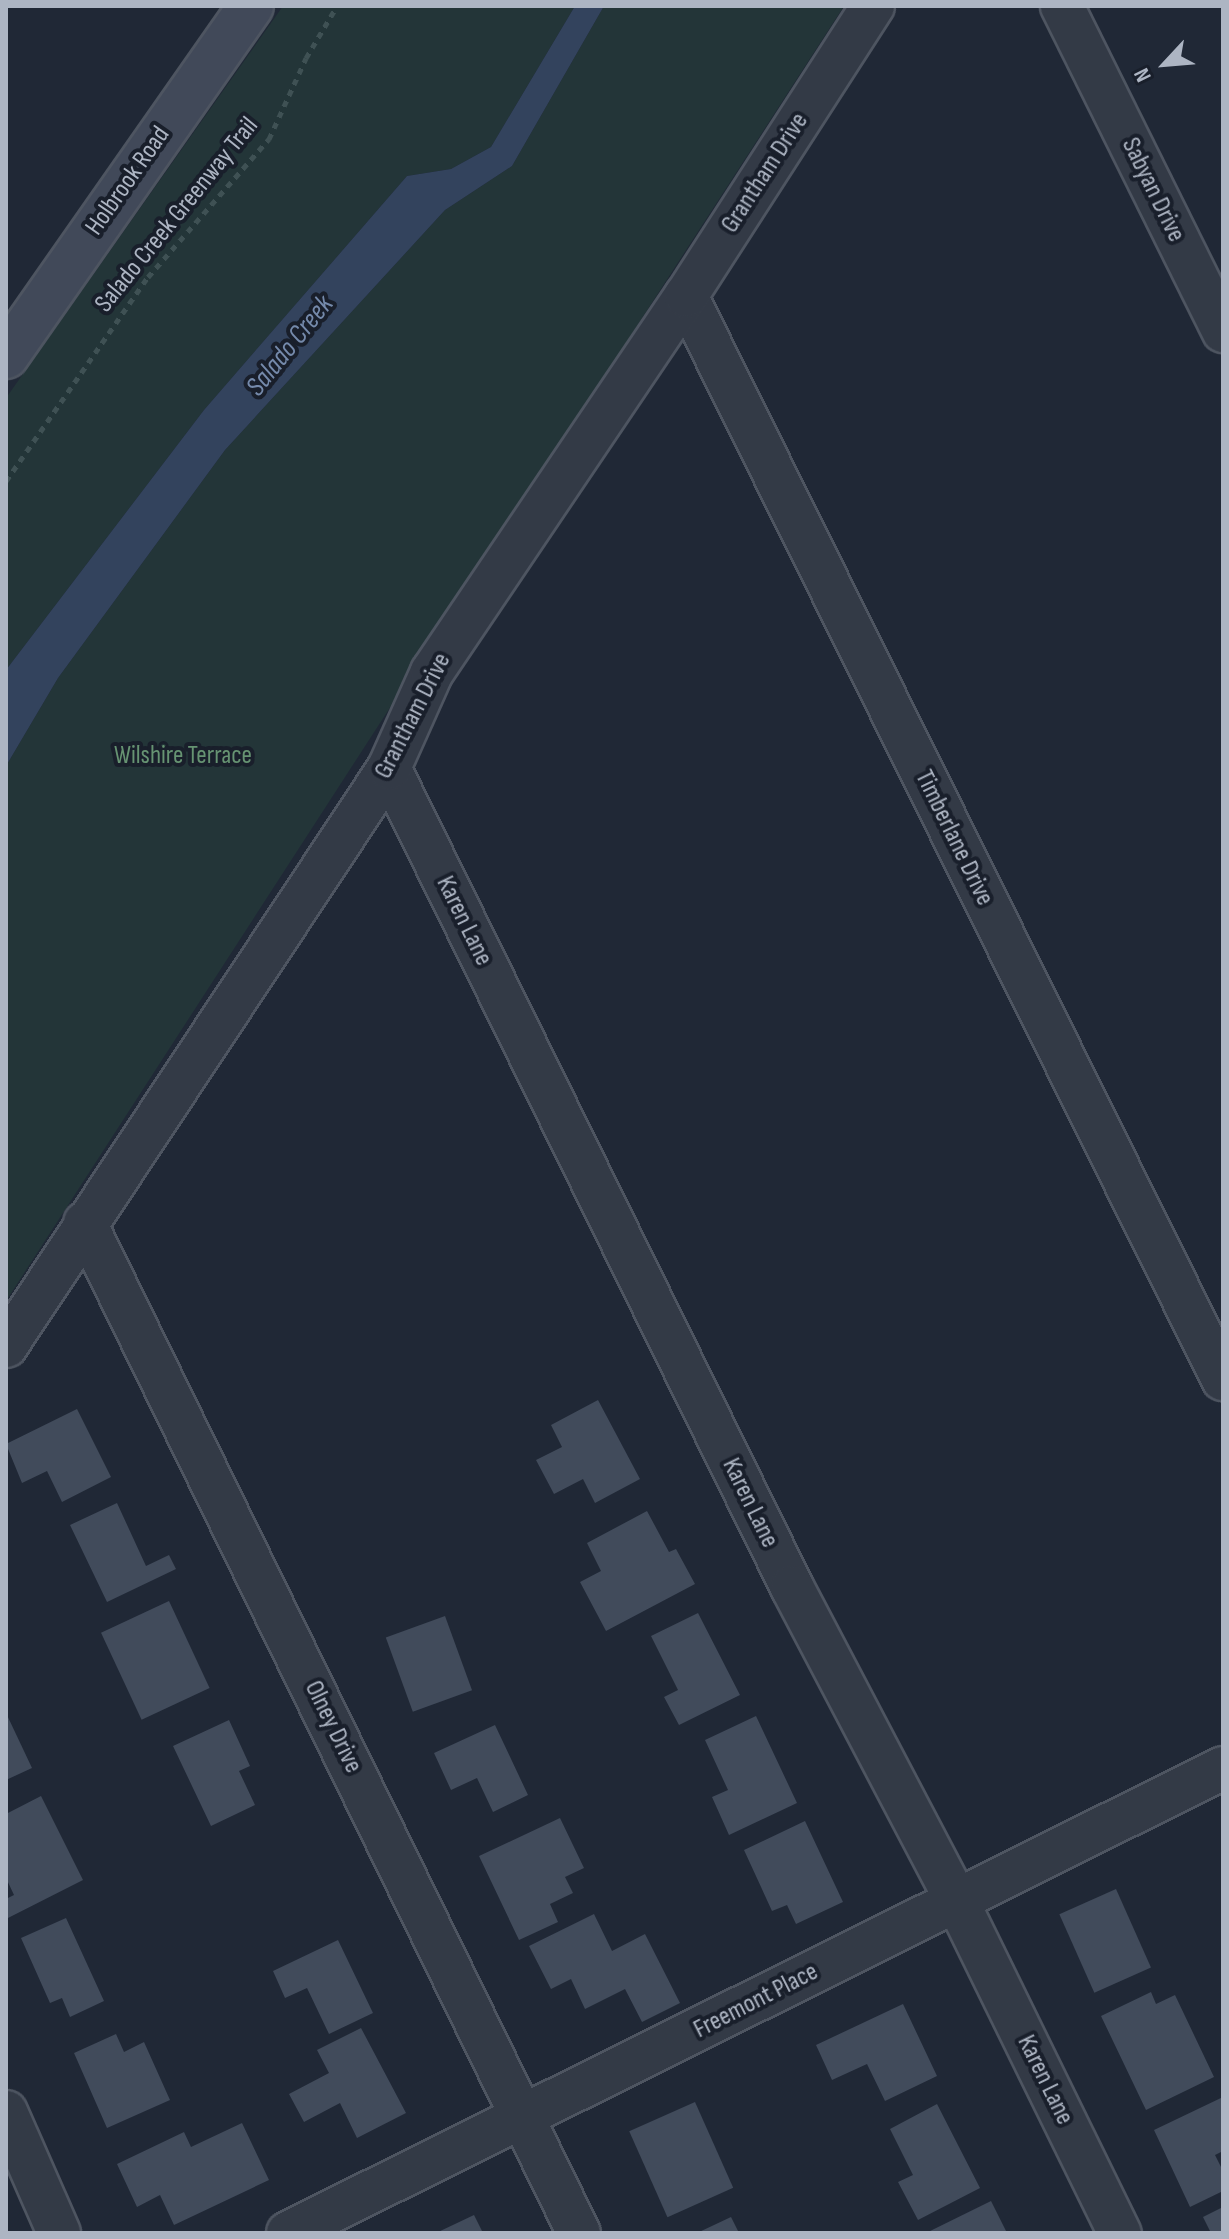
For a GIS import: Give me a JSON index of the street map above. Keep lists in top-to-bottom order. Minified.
{"streets":{"street":["Grantham Drive","Holbrook Road","Sabyan Drive","Timberlane Drive","Karen Lane","Olney Drive","Freemont Place"],"path":["Salado Creek Greenway Trail"]},"crossings":[["Grantham Drive","Timberlane Drive"],["Grantham Drive","Karen Lane"],["Grantham Drive","Olney Drive"],["Karen Lane","Freemont Place"],["Olney Drive","Freemont Place"]],"water":["Salado Creek"],"parks":["Wilshire Terrace"],"north":"bottom left"}
